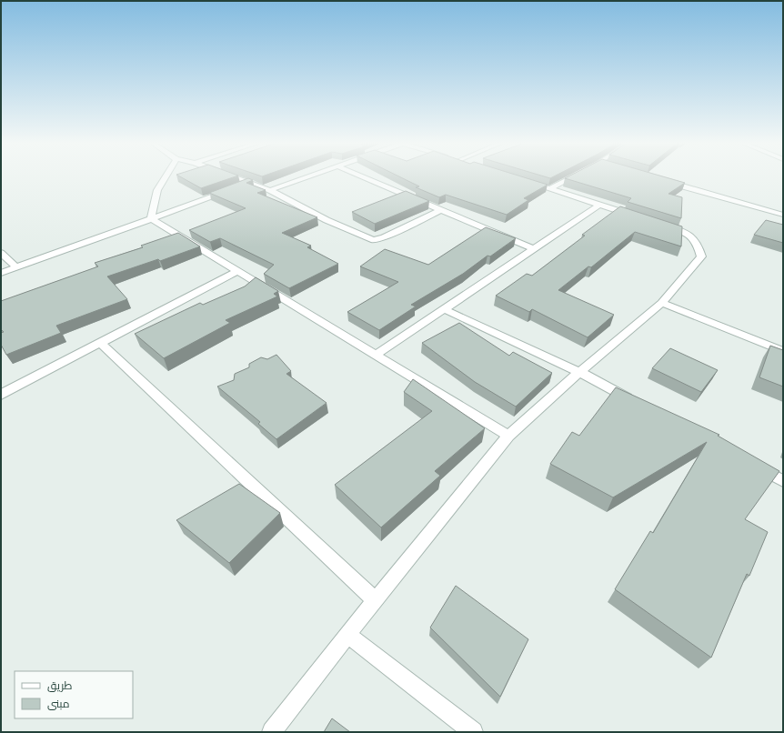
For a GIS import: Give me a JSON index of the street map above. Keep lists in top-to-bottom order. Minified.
{"legend":["طريق","مبنى"]}
